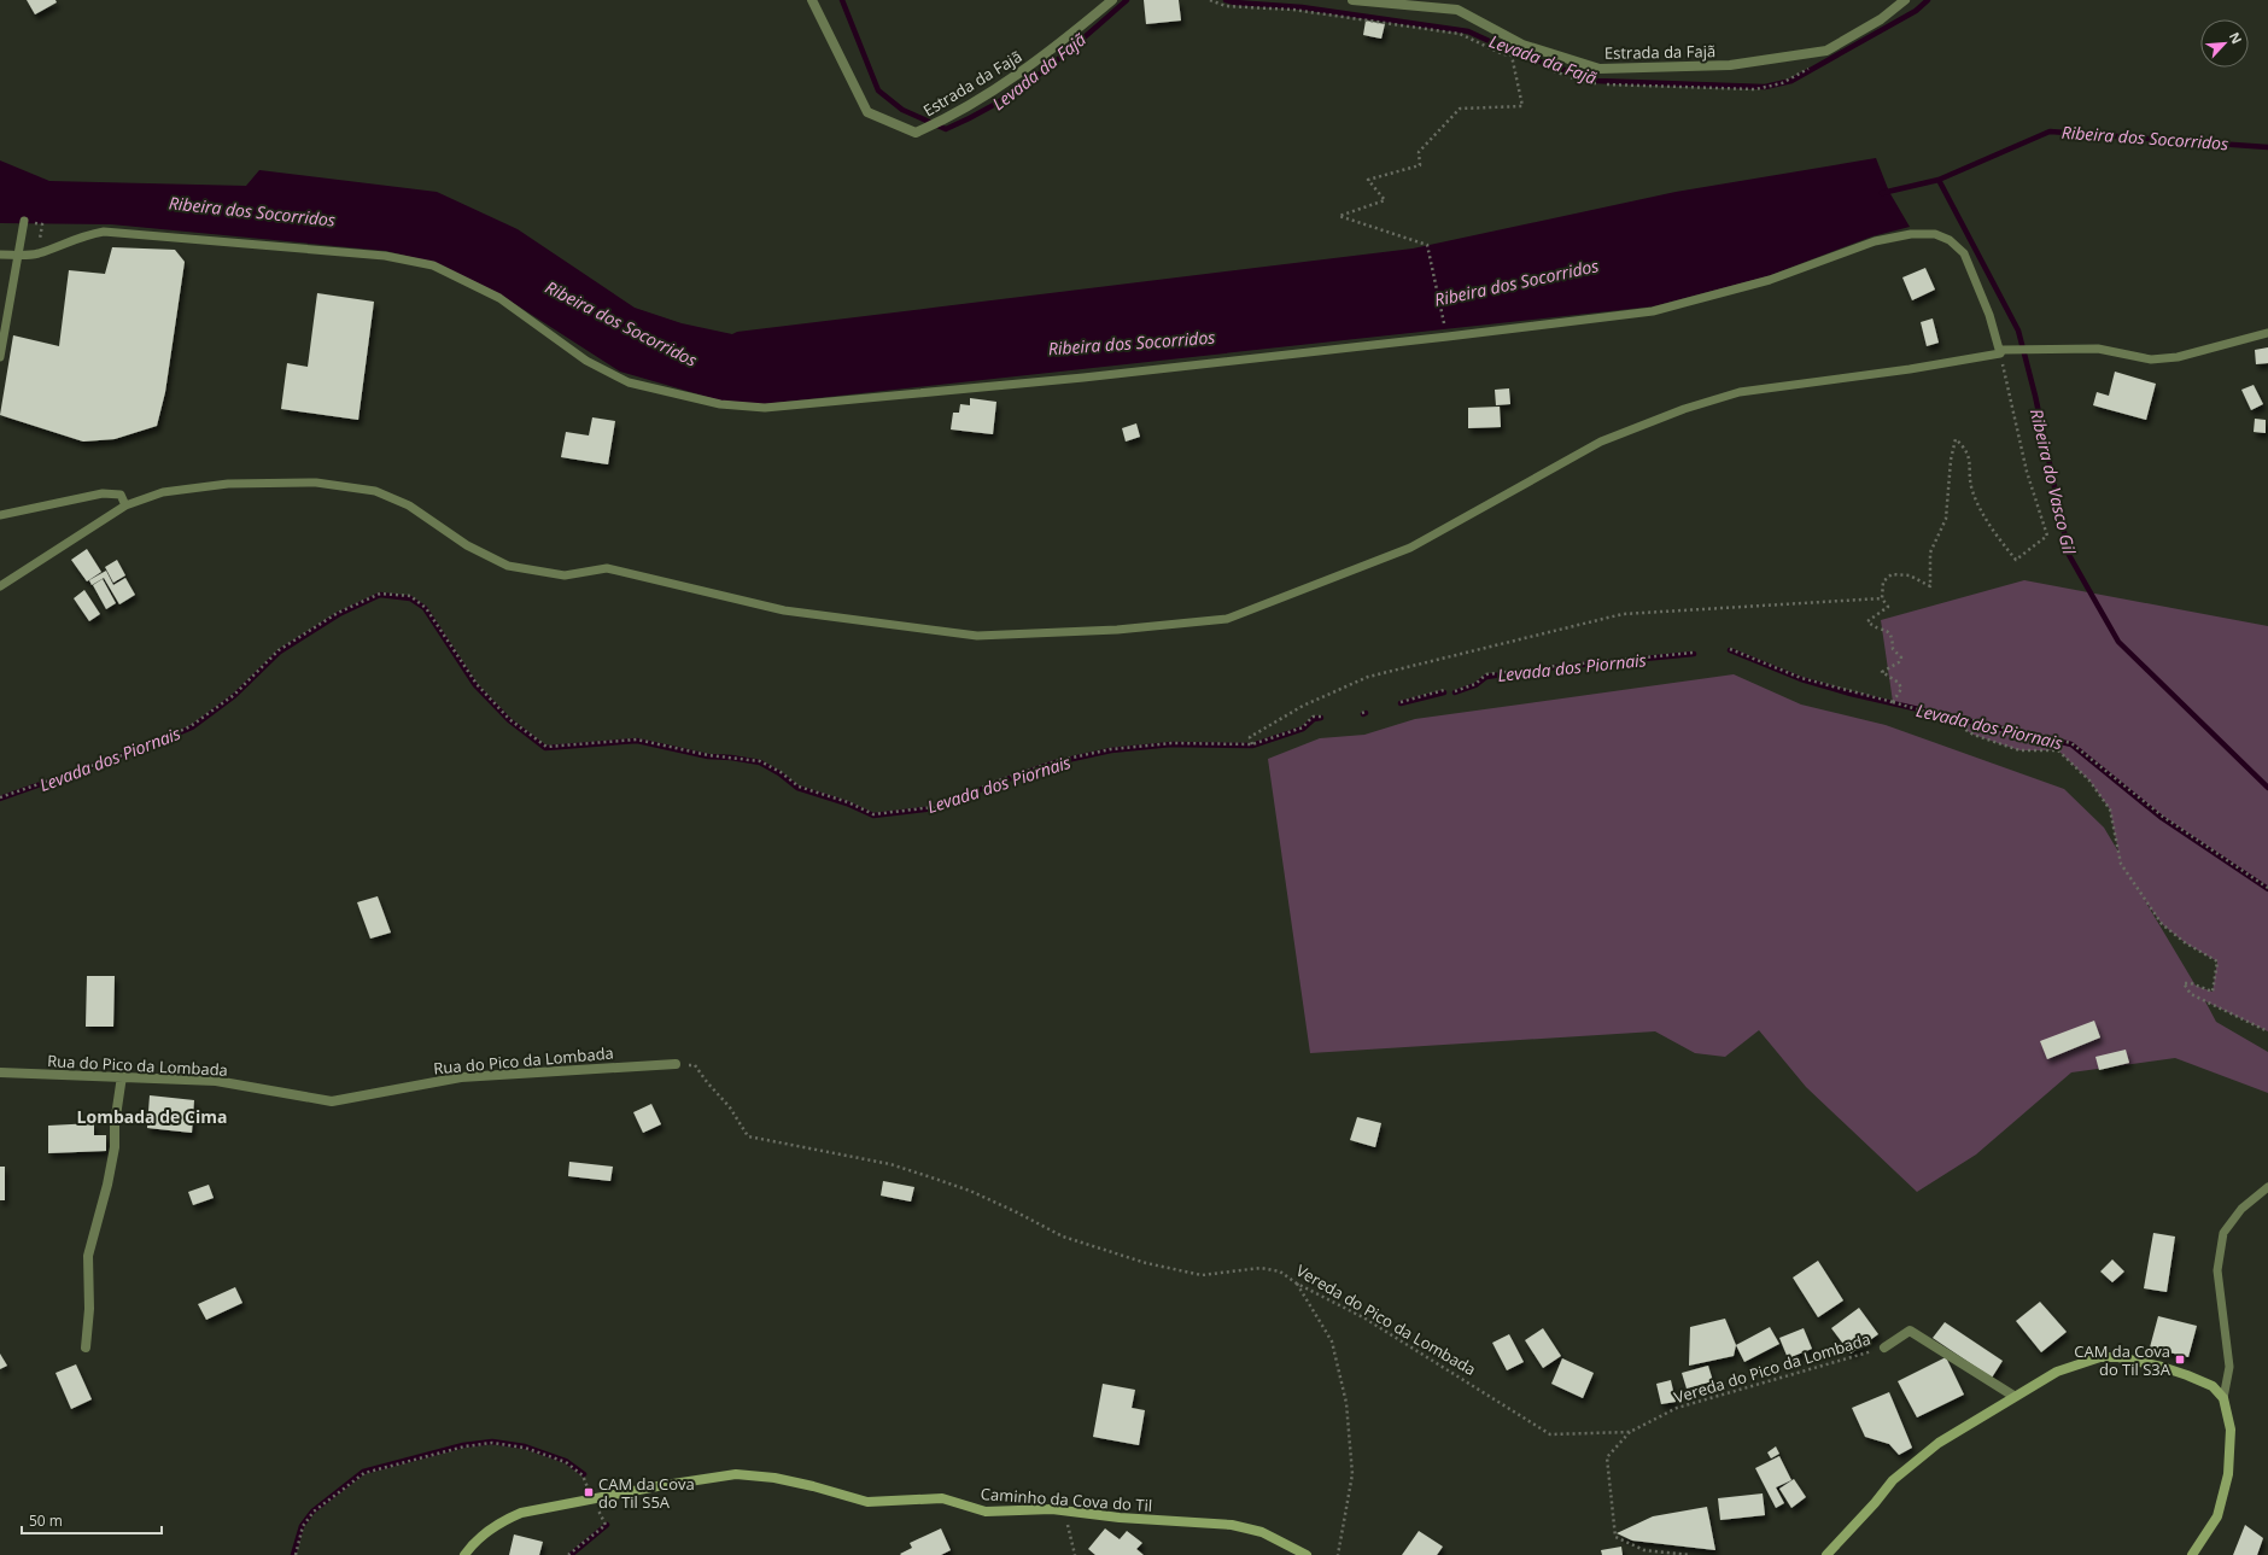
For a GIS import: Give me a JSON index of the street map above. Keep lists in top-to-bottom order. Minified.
{"streets":{"street":["Estrada da Fajã","Rua do Pico da Lombada","Caminho da Cova do Til"],"path":["Vereda do Pico da Lombada"]},"crossings":[["Rua do Pico da Lombada","Vereda do Pico da Lombada"]],"districts":["Lombada de Cima"],"water":["Levada da Fajã","Ribeira dos Socorridos","Ribeira do Vasco Gil","Levada dos Piornais"],"places":{"transit":["CAM da Cova do Til S3A","CAM da Cova do Til S5A"]},"scale_bar":"50 m","north":"top right"}
